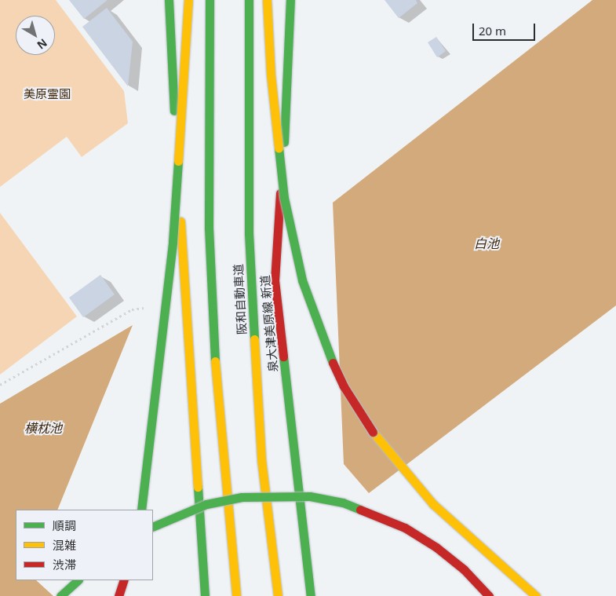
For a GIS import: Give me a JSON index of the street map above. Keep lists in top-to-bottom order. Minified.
{"streets":{"main road":["阪和自動車道","泉大津美原線 新道"]},"water":["白池","横枕池"],"parks":["美原霊園"],"legend":["順調","混雑","渋滞"],"scale_bar":"20 m","north":"bottom right"}
